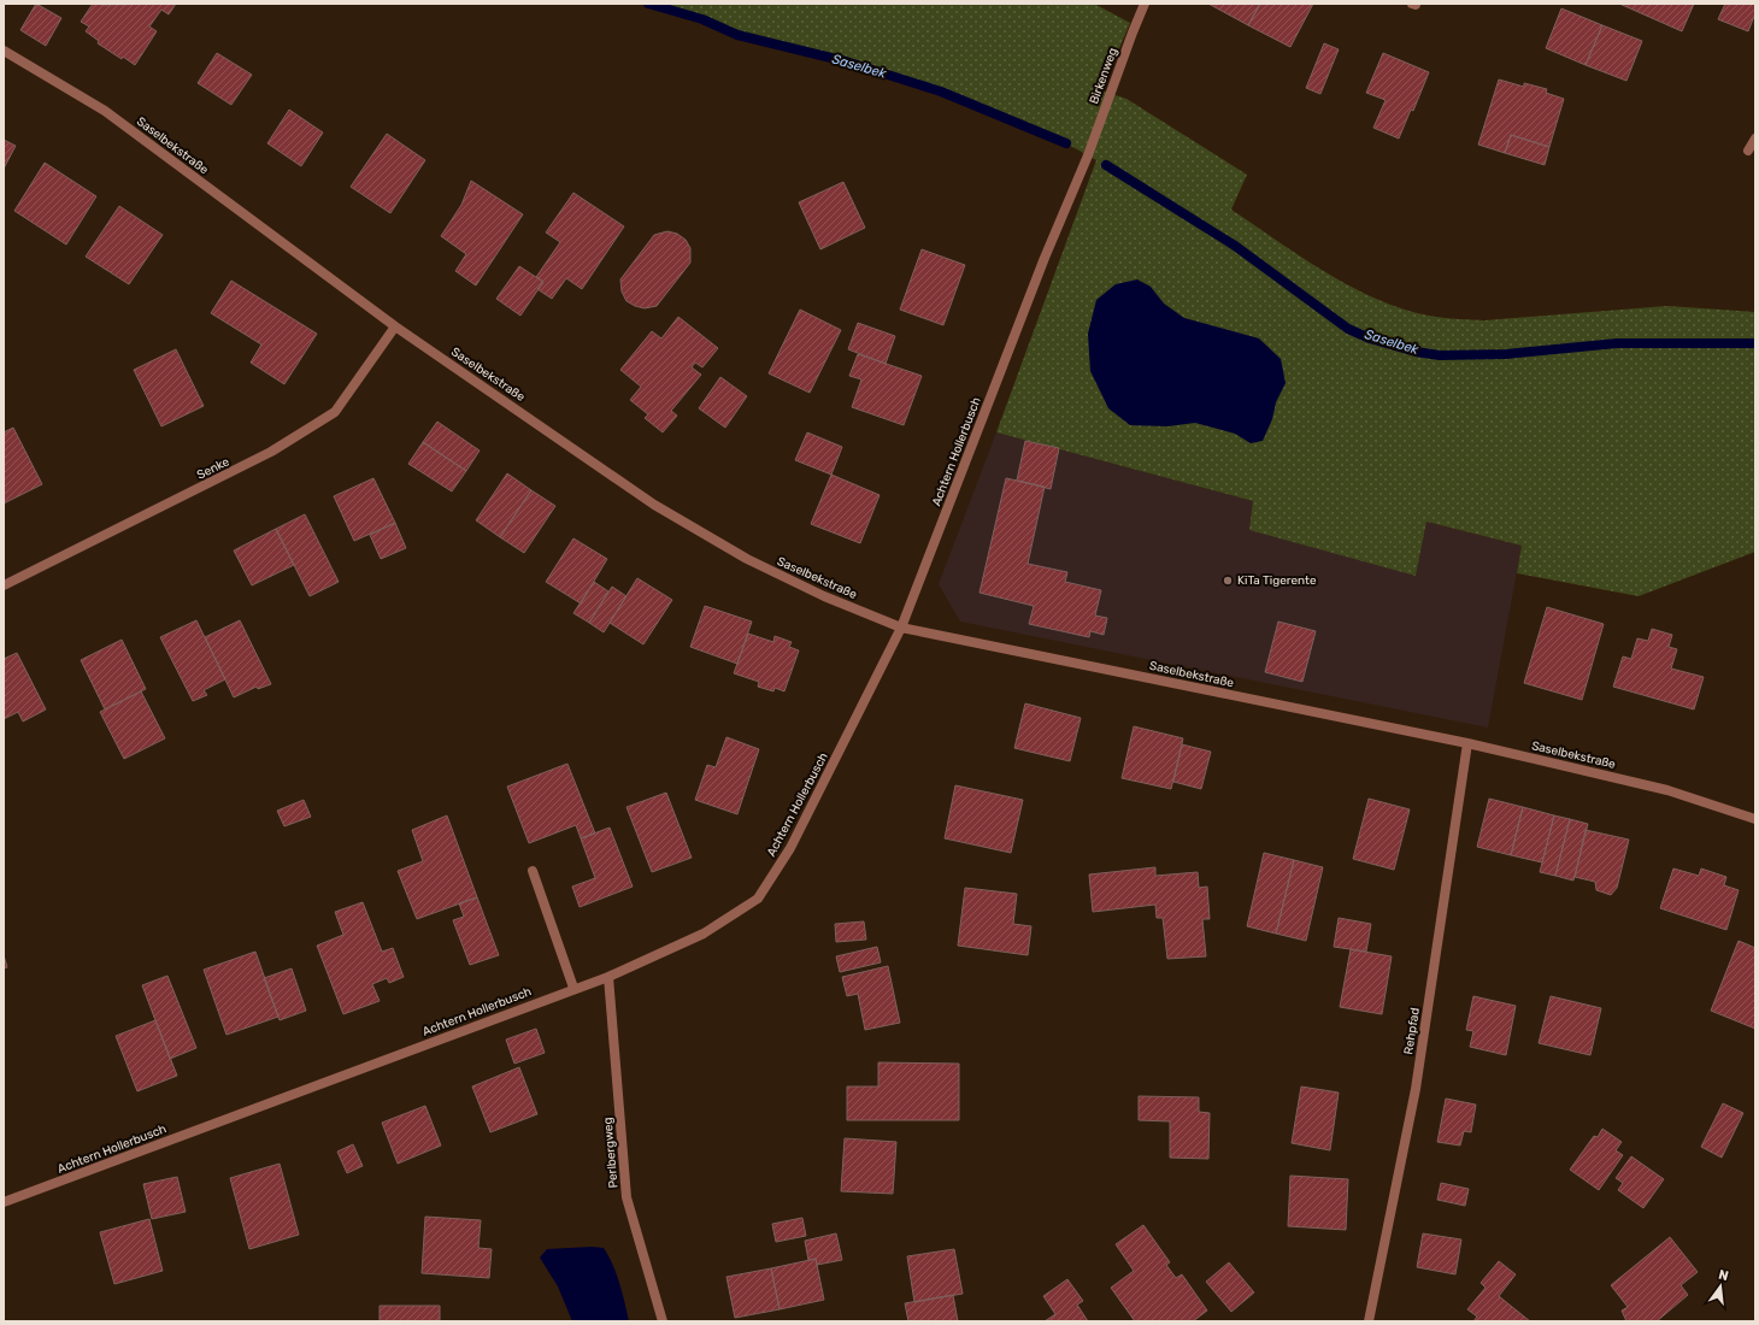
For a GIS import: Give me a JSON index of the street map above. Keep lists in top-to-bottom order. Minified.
{"streets":{"street":["Birkenweg","Saselbekstraße","Achtern Hollerbusch","Senke","Rehpfad","Perlbergweg"]},"crossings":[["Birkenweg","Achtern Hollerbusch"],["Saselbekstraße","Achtern Hollerbusch"],["Saselbekstraße","Senke"],["Saselbekstraße","Rehpfad"],["Achtern Hollerbusch","Perlbergweg"]],"water":["Saselbek"],"places":["KiTa Tigerente"],"north":"top"}
